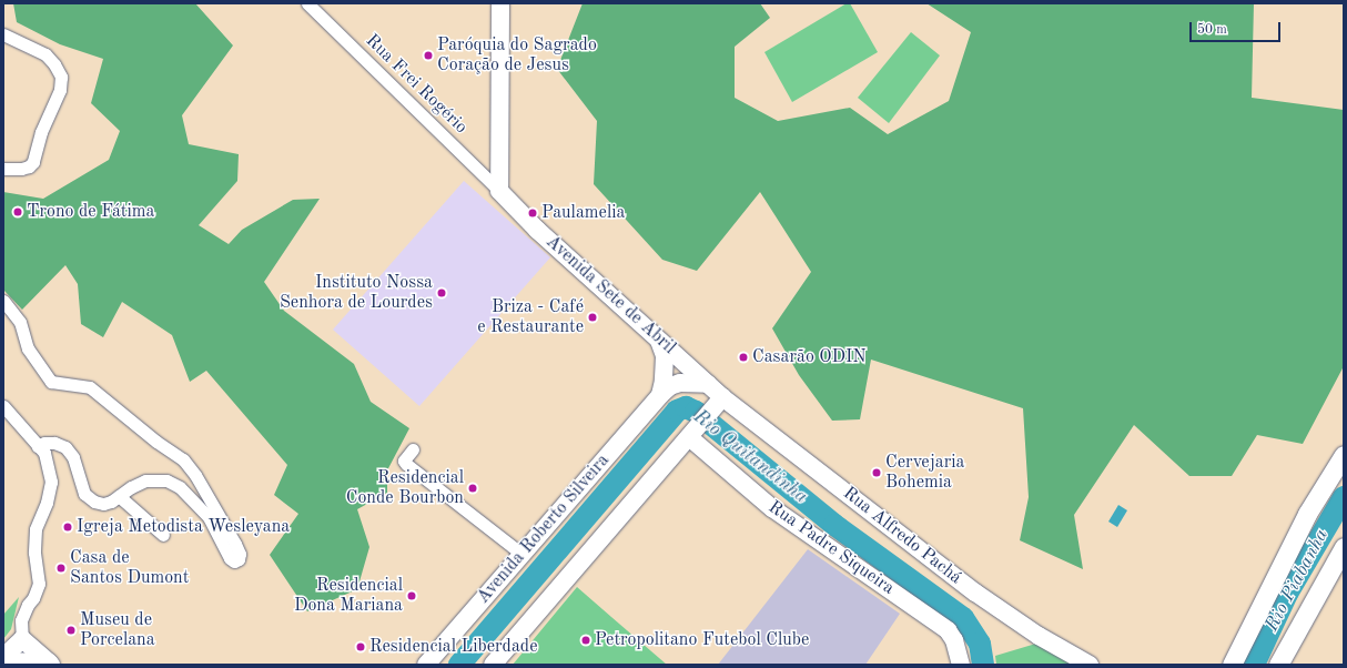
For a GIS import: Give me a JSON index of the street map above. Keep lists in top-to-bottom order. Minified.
{"streets":{"main road":["Avenida Sete de Abril","Avenida Roberto Silveira","Rua Alfredo Pachá","Rua Padre Siqueira"],"street":["Rua Frei Rogério"]},"crossings":[["Rua Frei Rogério","Avenida Sete de Abril"],["Avenida Sete de Abril","Avenida Roberto Silveira"],["Avenida Sete de Abril","Rua Alfredo Pachá"]],"water":["Rio Quitandinha","Rio Piabanha"],"places":["Paróquia do Sagrado Coração de Jesus","Trono de Fátima","Paulamelia","Instituto Nossa Senhora de Lourdes","Briza - Café e Restaurante","Casarão ODIN","Cervejaria Bohemia","Residencial Conde Bourbon","Igreja Metodista Wesleyana","Casa de Santos Dumont","Residencial Dona Mariana","Museu de Porcelana","Petropolitano Futebol Clube","Residencial Liberdade"],"scale_bar":"50 m"}
